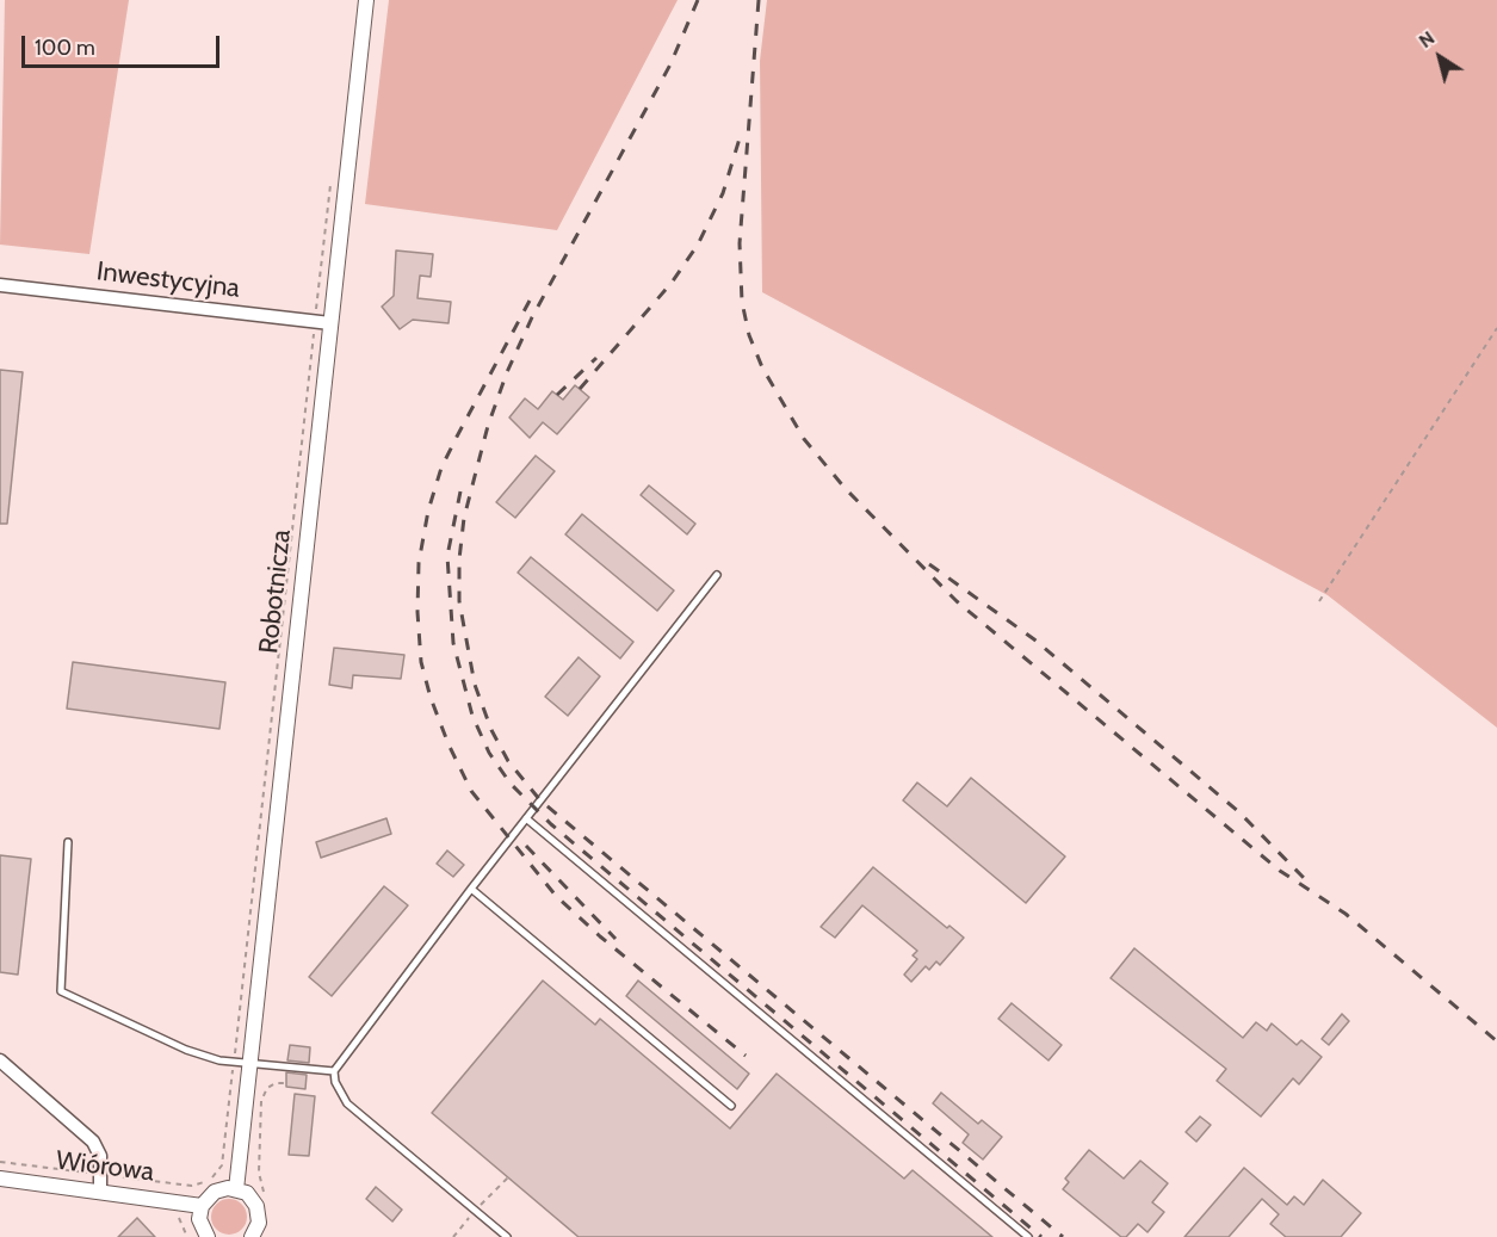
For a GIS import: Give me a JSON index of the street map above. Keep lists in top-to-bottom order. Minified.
{"streets":{"street":["Inwestycyjna","Robotnicza","Wiórowa"]},"crossings":[["Inwestycyjna","Robotnicza"]],"scale_bar":"100 m","north":"top left"}
